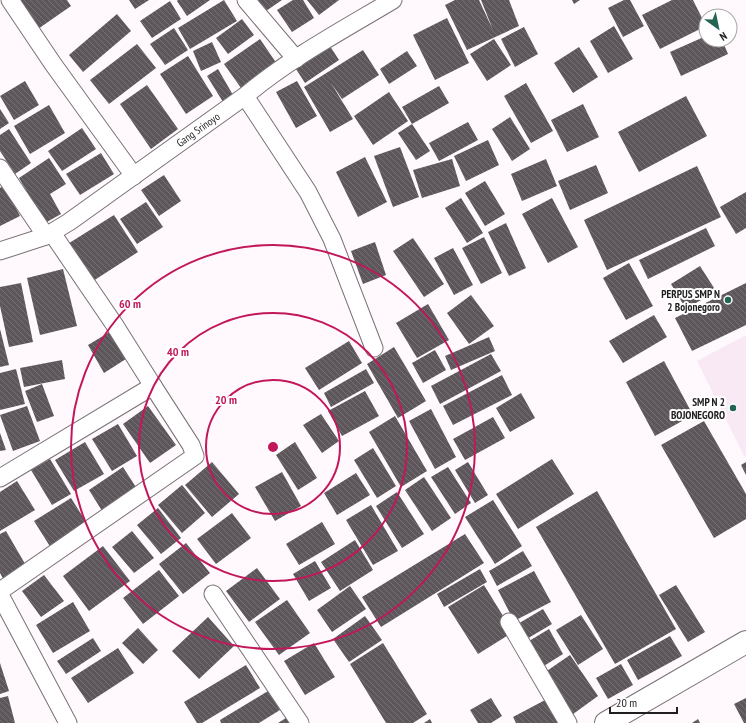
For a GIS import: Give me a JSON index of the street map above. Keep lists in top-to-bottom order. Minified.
{"streets":{"street":["Gang Srinoyo"]},"places":["PERPUS SMP N 2 Bojonegoro","SMP N 2 BOJONEGORO"],"scale_bar":"20 m","north":"bottom right","rings":["60 m","40 m","20 m"]}
